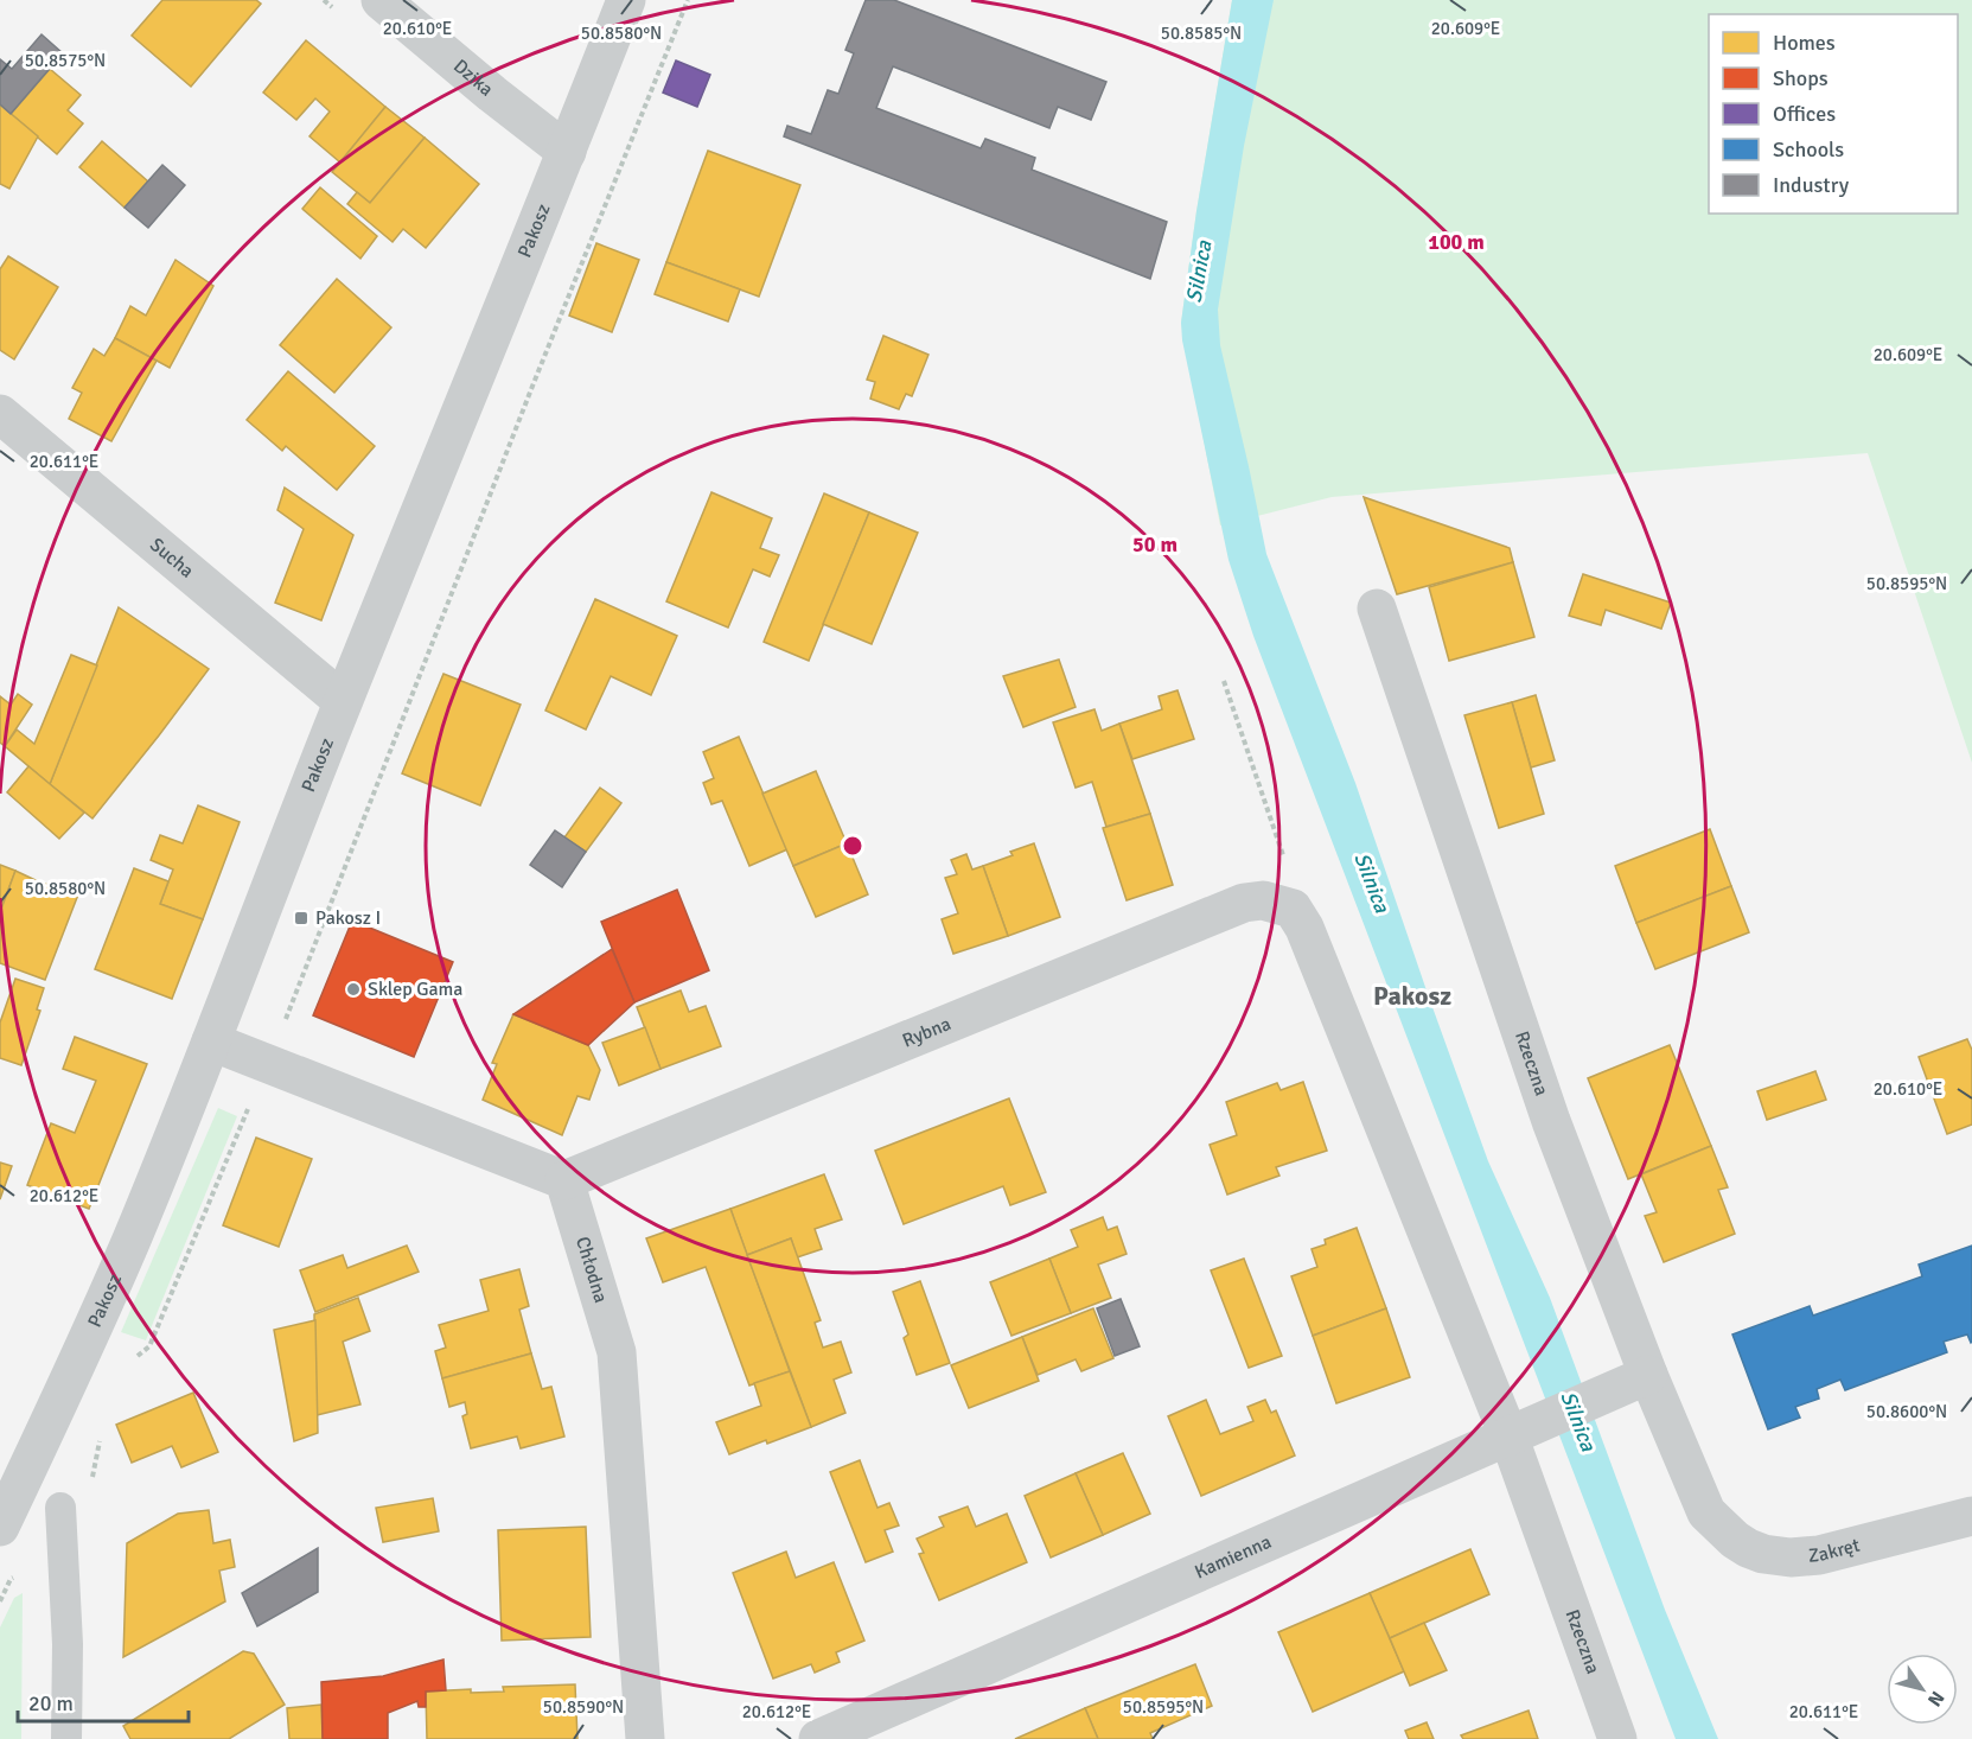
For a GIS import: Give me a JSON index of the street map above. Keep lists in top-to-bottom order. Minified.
{"streets":{"street":["Dzika","Pakosz","Sucha","Rybna","Rzeczna","Chłodna","Zakręt","Kamienna"]},"crossings":[["Dzika","Pakosz"],["Pakosz","Sucha"],["Rybna","Rzeczna"],["Rybna","Chłodna"],["Rzeczna","Zakręt"],["Rzeczna","Kamienna"]],"districts":["Pakosz"],"water":["Silnica"],"places":{"transit":["Pakosz I"],"other":["Sklep Gama"]},"legend":["Homes","Shops","Offices","Schools","Industry"],"scale_bar":"20 m","north":"bottom right","coordinates":["20.610°E","20.609°E","50.8580°N","50.8585°N","50.8575°N","20.611°E","50.8595°N","20.612°E","50.8600°N","50.8590°N"],"rings":["100 m","50 m"]}
